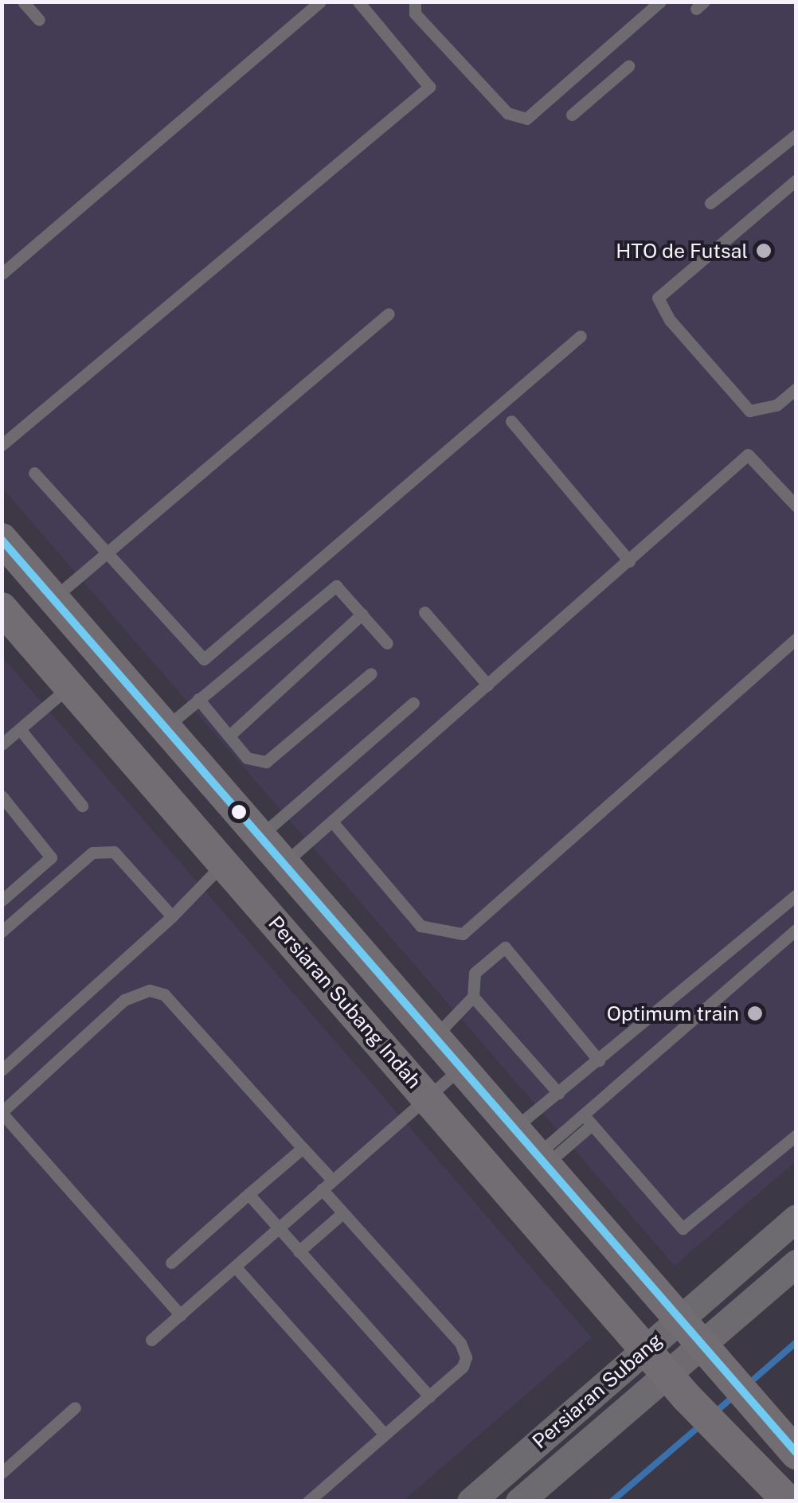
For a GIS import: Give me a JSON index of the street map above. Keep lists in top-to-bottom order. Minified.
{"streets":{"main road":["Persiaran Subang Indah"],"street":["Persiaran Subang"]},"crossings":[["Persiaran Subang Indah","Persiaran Subang"]],"places":["HTO de Futsal","Optimum train"]}
